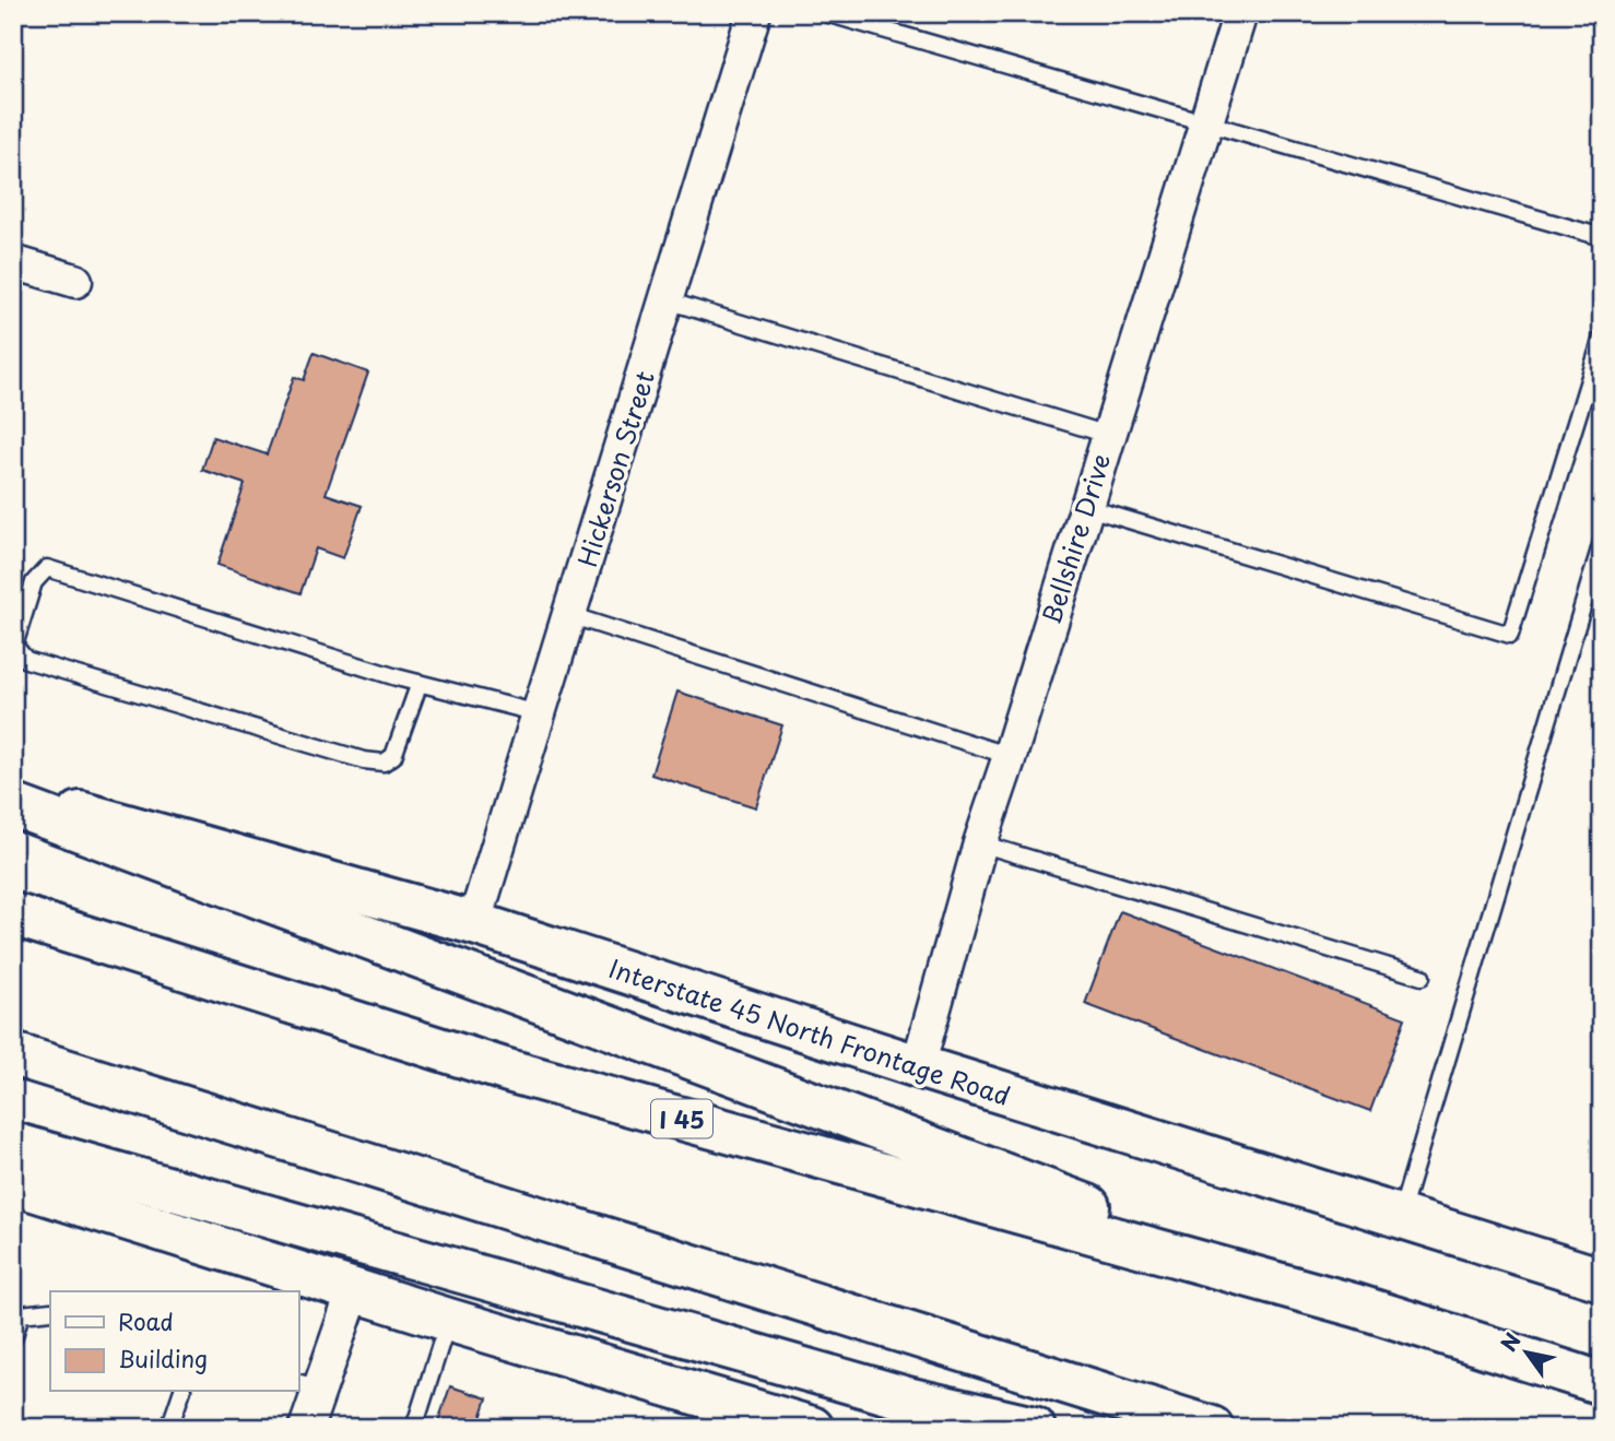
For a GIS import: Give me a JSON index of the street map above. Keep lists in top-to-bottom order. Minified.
{"streets":{"main road":["Interstate 45 North Frontage Road","I 45"],"street":["Hickerson Street","Bellshire Drive"]},"crossings":[["Hickerson Street","Interstate 45 North Frontage Road"],["Bellshire Drive","Interstate 45 North Frontage Road"]],"legend":["Road","Building"],"north":"top left"}
